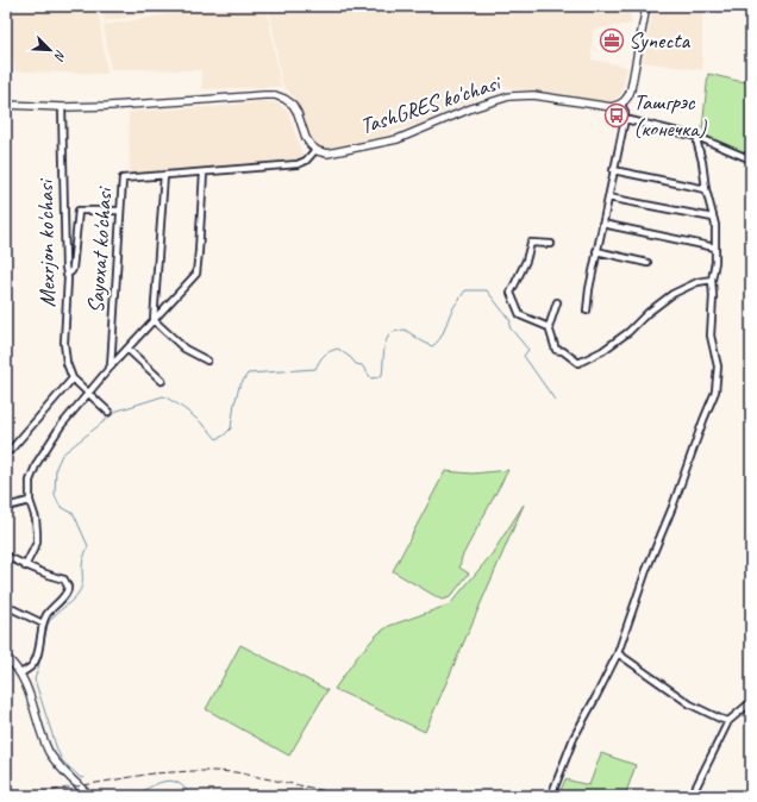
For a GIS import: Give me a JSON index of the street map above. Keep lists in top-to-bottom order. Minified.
{"streets":{"main road":["TashGRES ko'chasi"],"street":["Mexrjon ko'chasi","Sayoxat ko'chasi"]},"crossings":[["TashGRES ko'chasi","Sayoxat ko'chasi"]],"places":{"office":["Synecta"],"bus stop":["Ташгрэс (конечка)"]},"north":"bottom right"}
